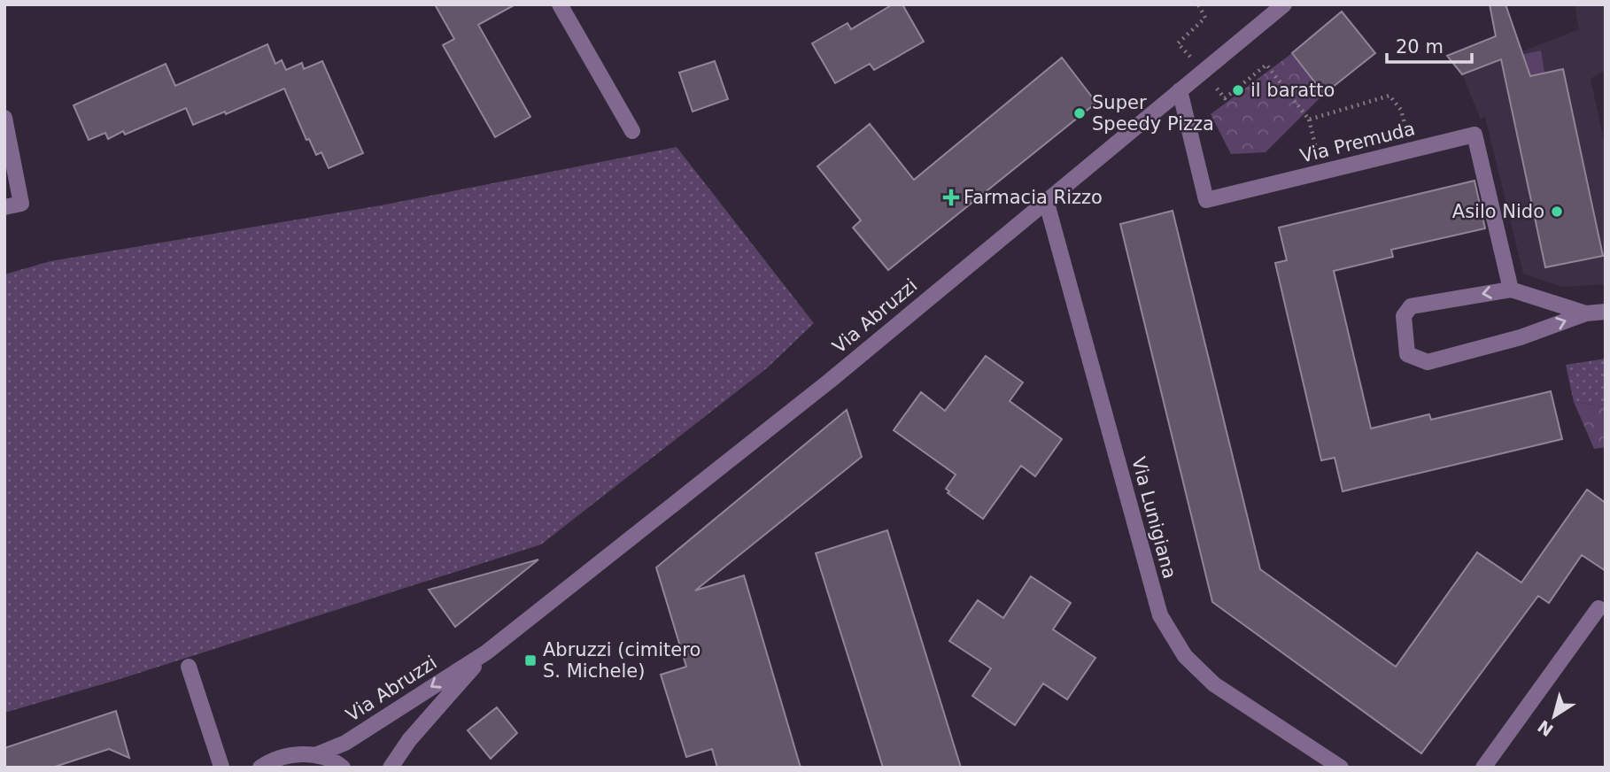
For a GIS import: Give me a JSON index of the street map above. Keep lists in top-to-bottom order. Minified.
{"streets":{"street":["Via Premuda","Via Abruzzi","Via Lunigiana"]},"crossings":[["Via Premuda","Via Abruzzi"],["Via Abruzzi","Via Lunigiana"]],"places":{"other":["il baratto","Super Speedy Pizza","Asilo Nido"],"health":["Farmacia Rizzo"],"transit":["Abruzzi (cimitero S. Michele)"]},"scale_bar":"20 m","north":"bottom left"}
